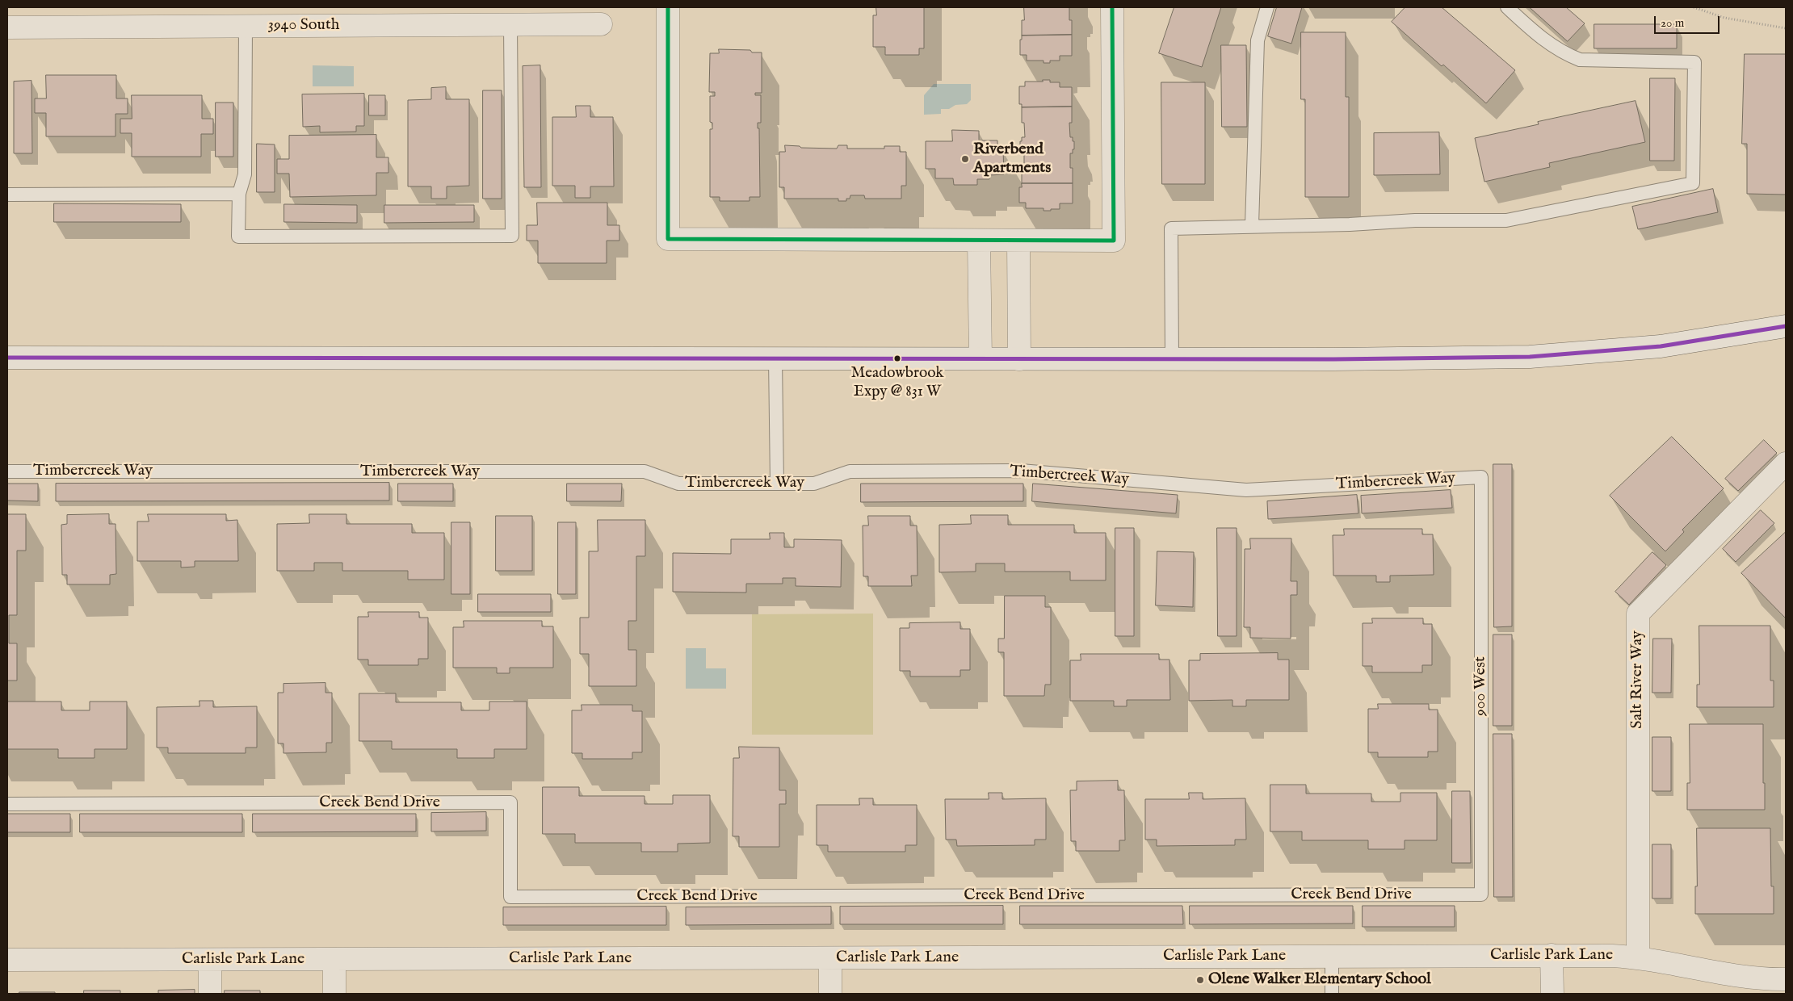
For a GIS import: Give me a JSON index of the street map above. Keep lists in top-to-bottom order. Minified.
{"streets":{"street":["3940 South","Salt River Way","Carlisle Park Lane"],"lane":["Timbercreek Way","900 West","Creek Bend Drive"]},"crossings":[["Timbercreek Way","900 West"],["Salt River Way","Carlisle Park Lane"],["900 West","Creek Bend Drive"]],"places":["Riverbend Apartments","Meadowbrook Expy @ 831 W","Olene Walker Elementary School"],"scale_bar":"20 m"}
